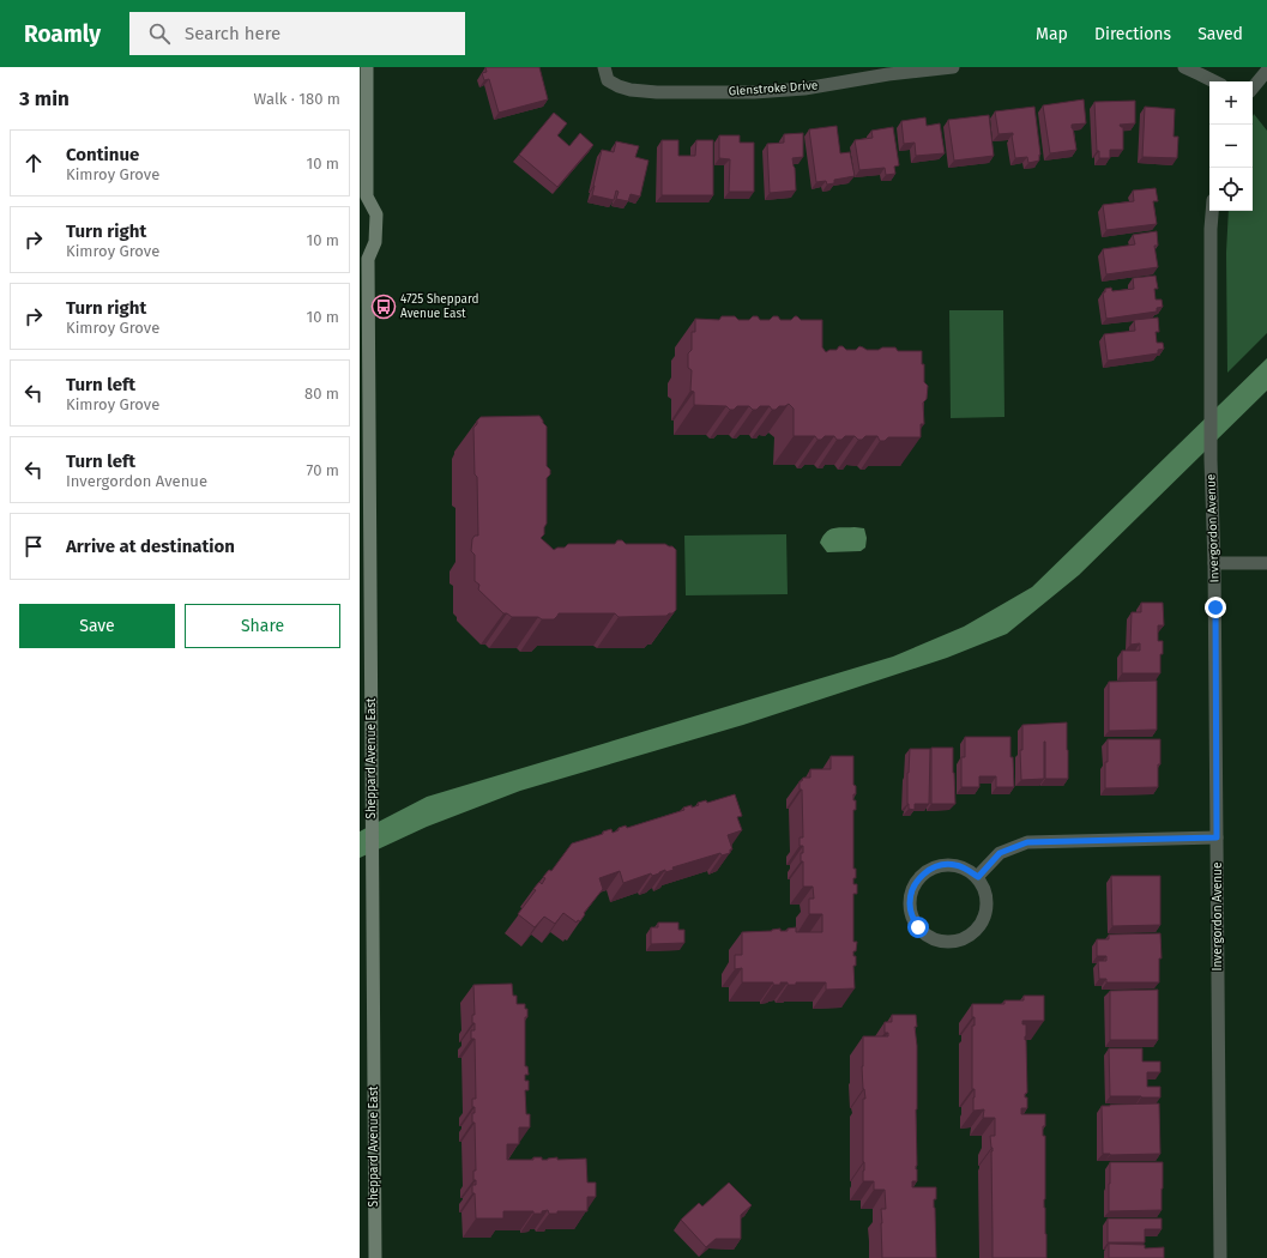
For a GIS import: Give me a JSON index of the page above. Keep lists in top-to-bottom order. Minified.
{"streets":{"main road":["Sheppard Avenue East"],"street":["Glenstroke Drive","Invergordon Avenue"]},"places":{"bus stop":["4725 Sheppard Avenue East"]},"page":{"header":"Roamly","search":"Search here","nav":["Map","Directions","Saved"],"heading":["3 min","Walk · 180 m"],"map_buttons":["+","−"],"list":[["Continue","Kimroy Grove","10 m"],["Turn right","Kimroy Grove","10 m"],["Turn right","Kimroy Grove","10 m"],["Turn left","Kimroy Grove","80 m"],["Turn left","Invergordon Avenue","70 m"],"Arrive at destination"],"buttons":["Save","Share"]}}
